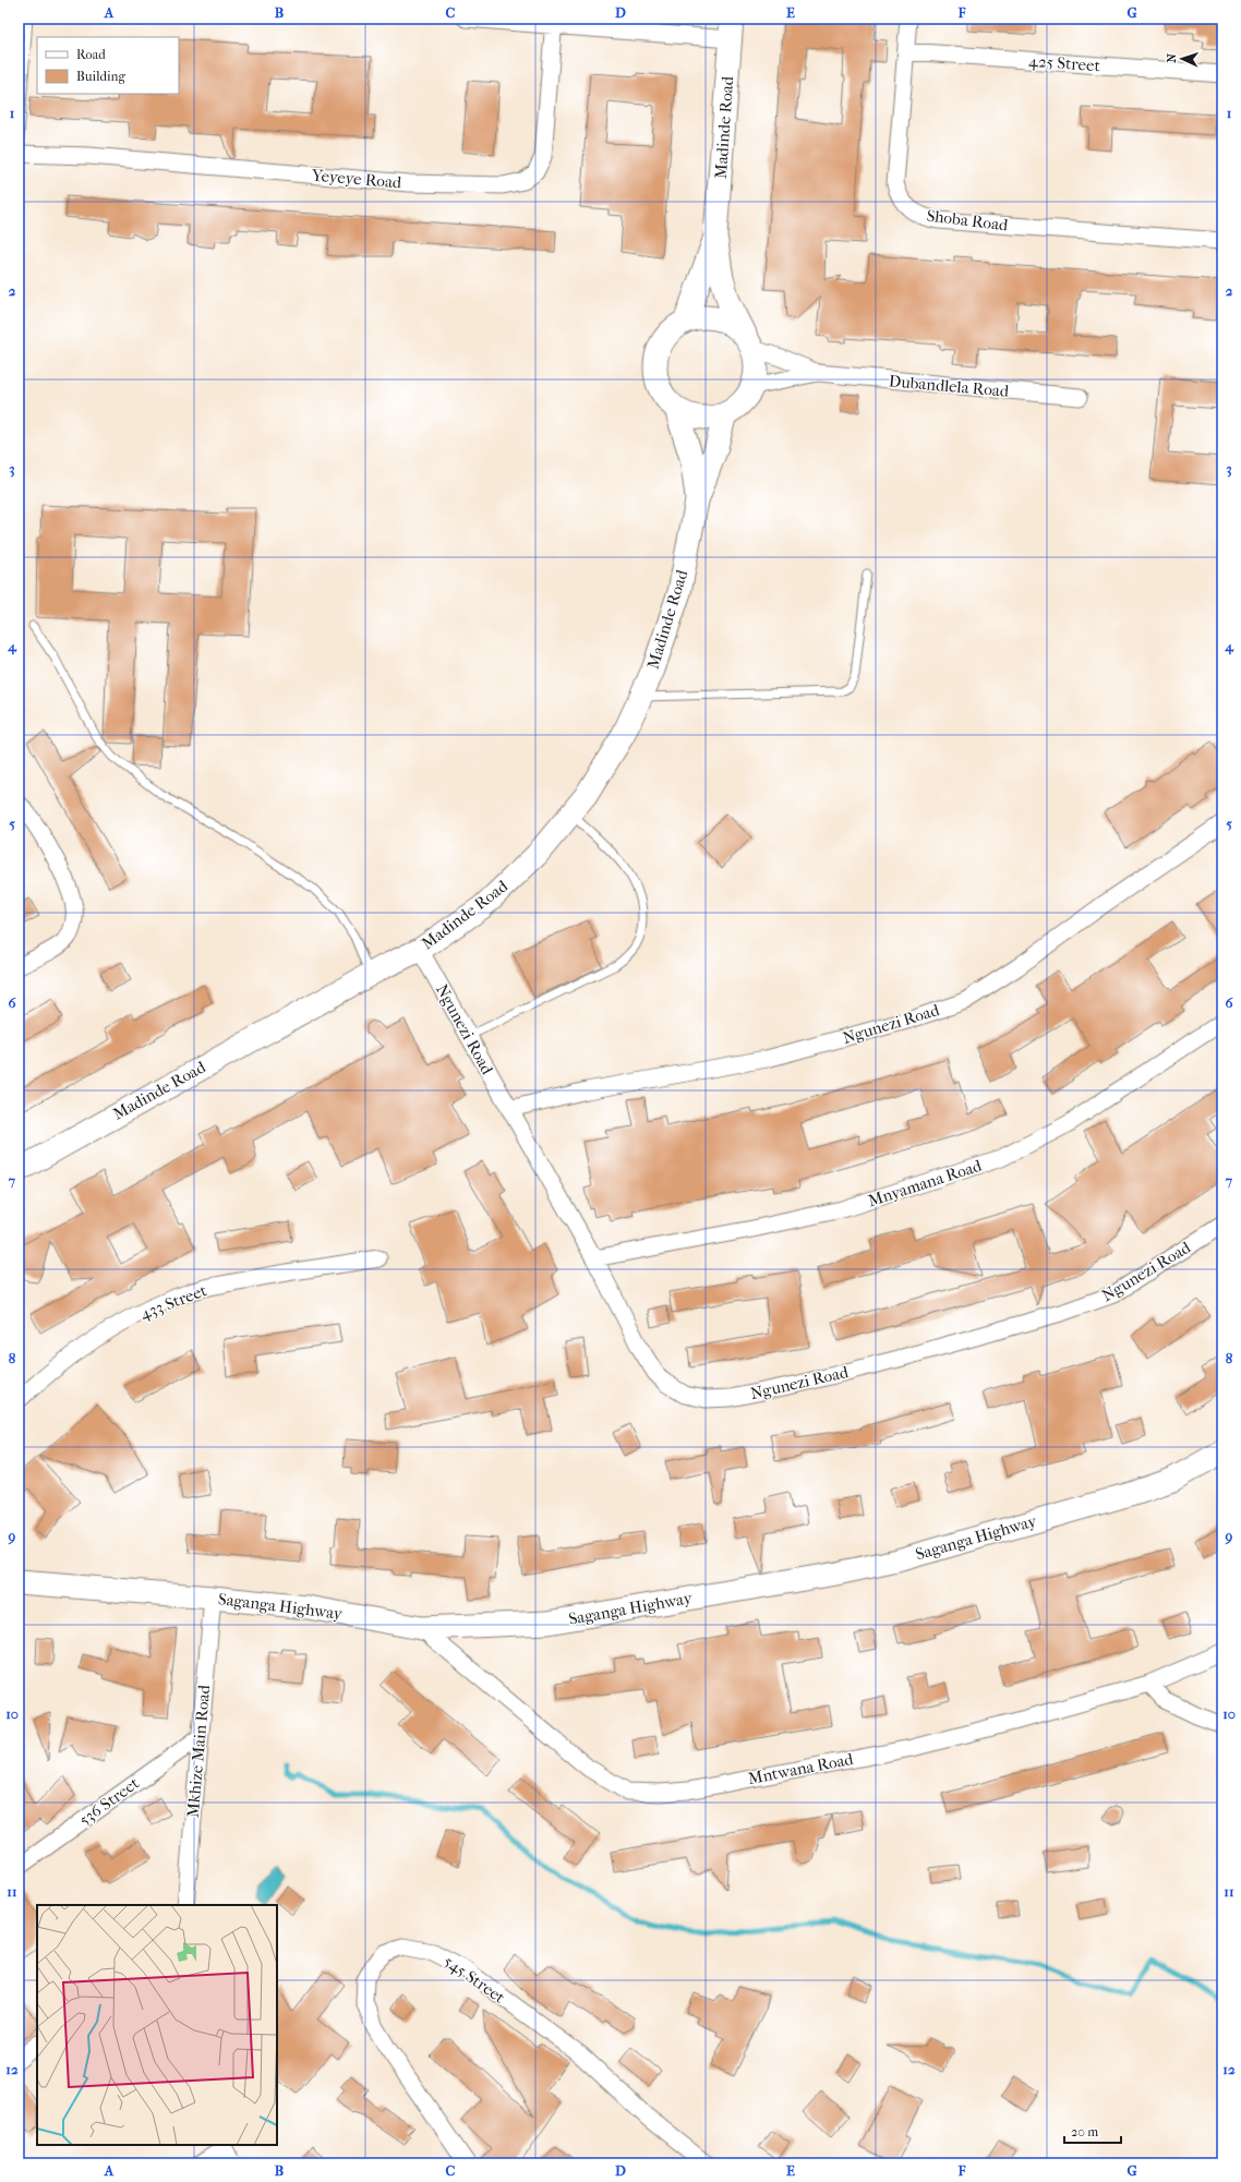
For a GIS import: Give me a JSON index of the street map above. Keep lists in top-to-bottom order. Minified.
{"streets":{"street":["425 Street","Madinde Road","Yeyeye Road","Shoba Road","Dubandlela Road","Ngunezi Road","Mnyamana Road","433 Street","Saganga Highway","Mkhize Main Road","Mntwana Road","536 Street","545 Street"]},"crossings":[["425 Street","Shoba Road"],["Madinde Road","Dubandlela Road"],["Madinde Road","Ngunezi Road"],["Ngunezi Road","Mnyamana Road"],["Saganga Highway","Mkhize Main Road"],["Saganga Highway","Mntwana Road"],["Mkhize Main Road","536 Street"]],"legend":["Road","Building"],"scale_bar":"20 m","north":"left","grid":{"columns":["A","B","C","D","E","F","G"],"rows":["1","2","3","4","5","6","7","8","9","10","11","12"]}}
